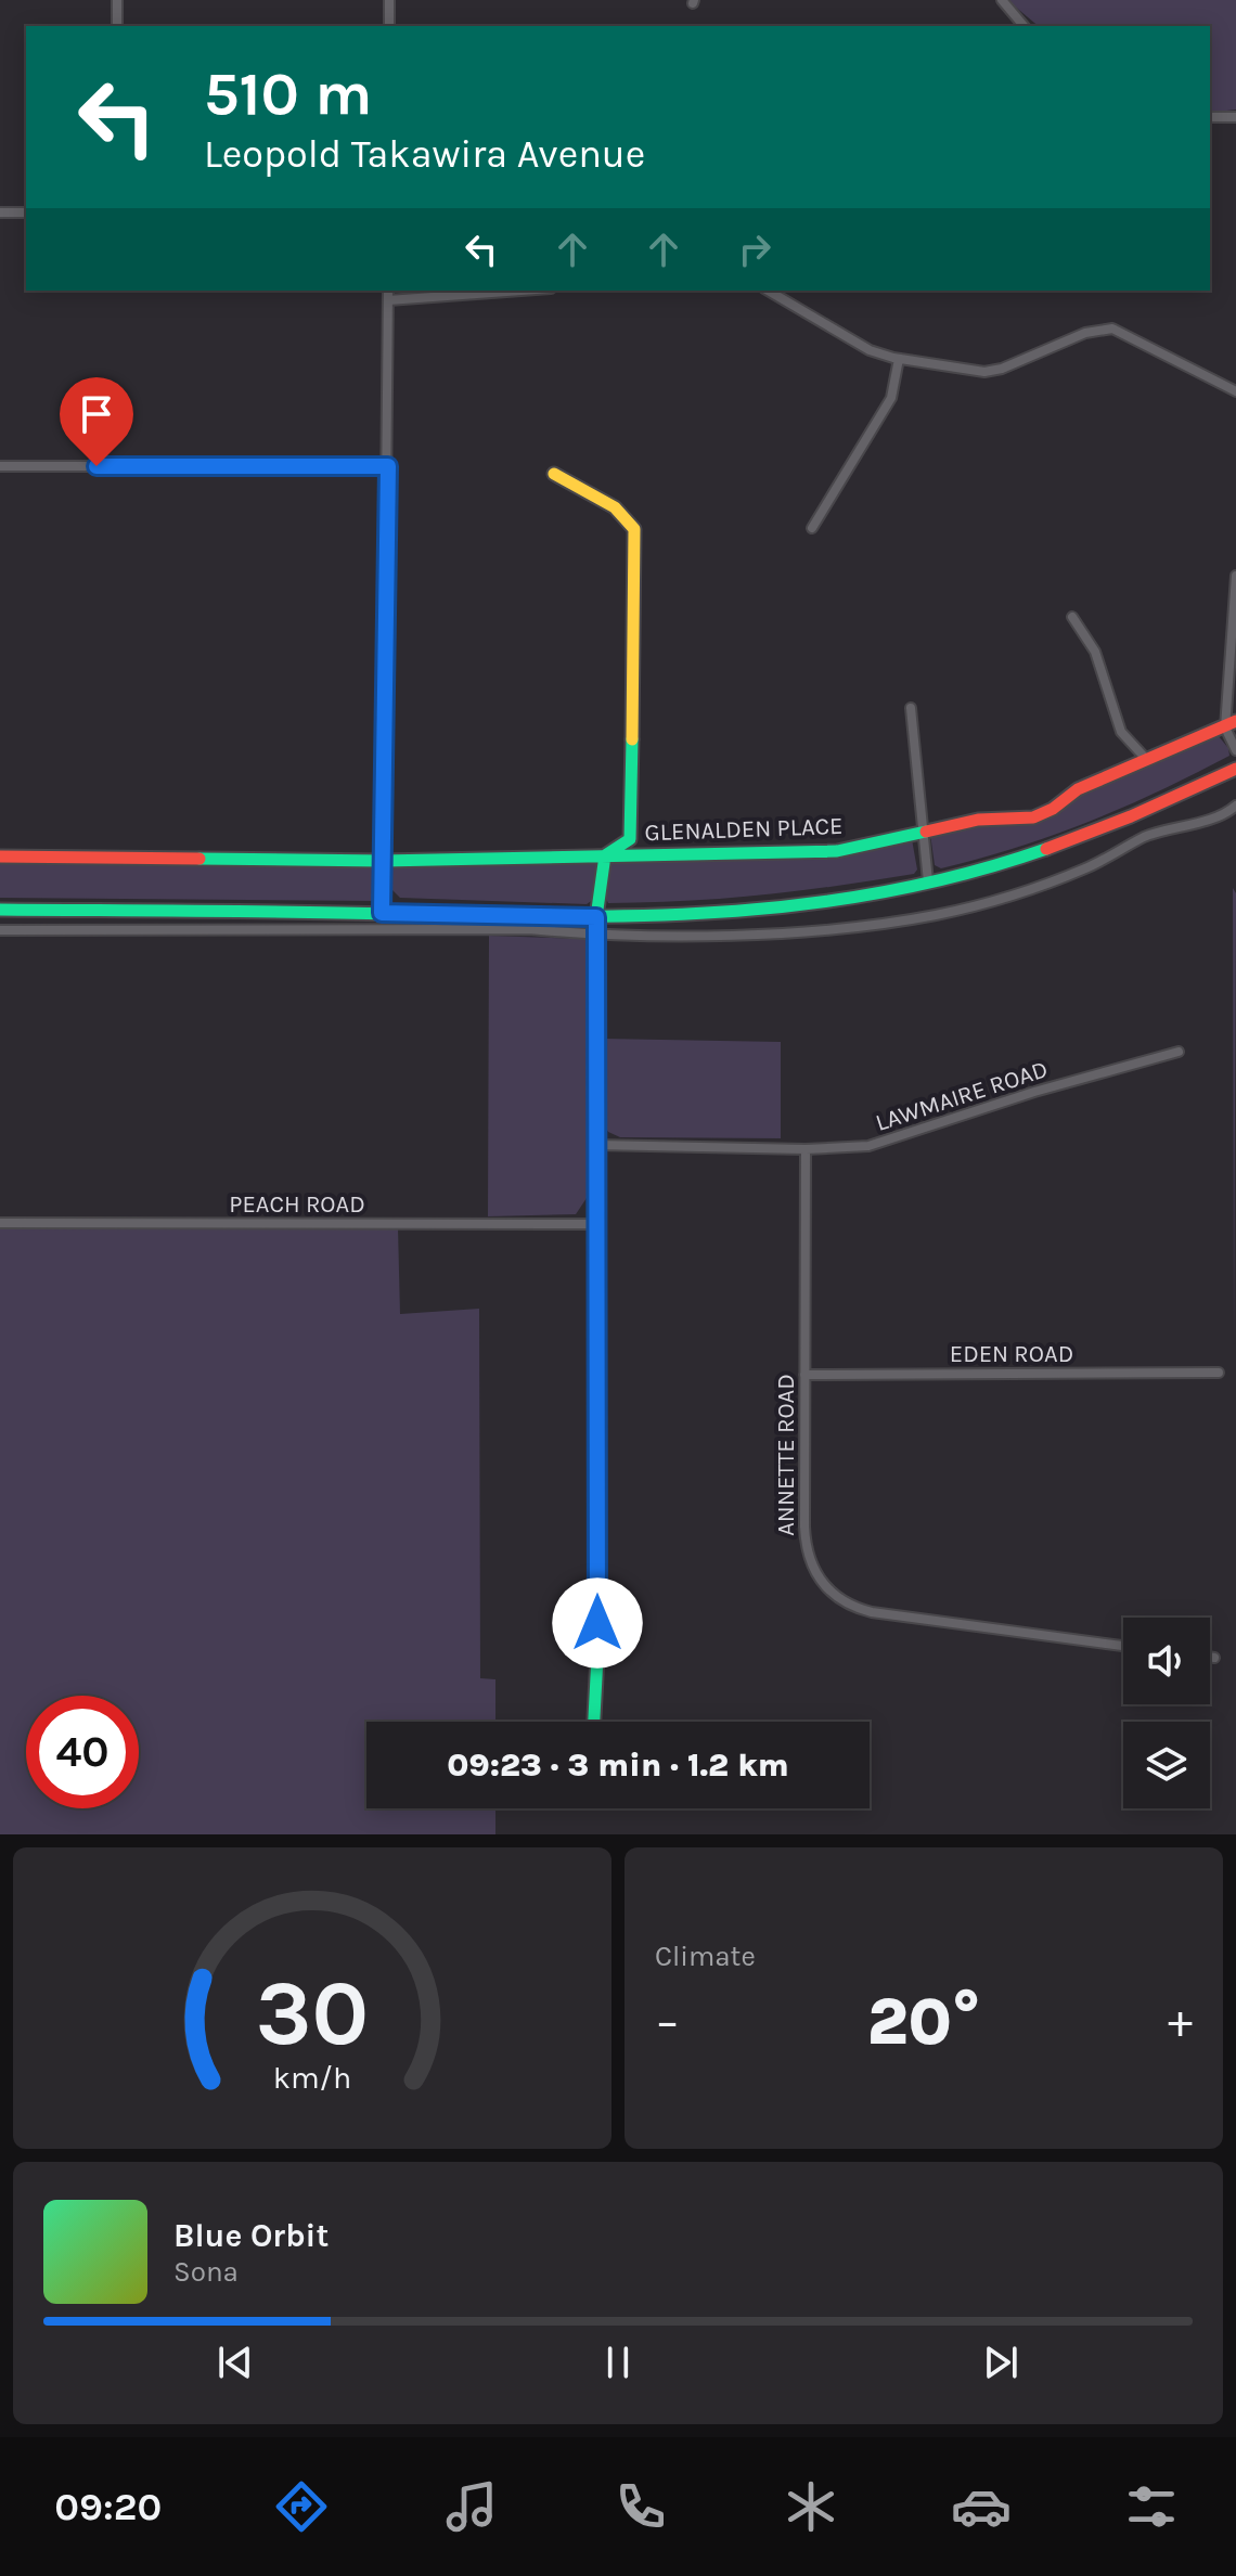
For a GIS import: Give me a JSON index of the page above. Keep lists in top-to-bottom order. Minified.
{"streets":{"main road":["GLENALDEN PLACE"],"street":["LAWMAIRE ROAD","PEACH ROAD","EDEN ROAD","ANNETTE ROAD"]},"crossings":[["LAWMAIRE ROAD","ANNETTE ROAD"],["EDEN ROAD","ANNETTE ROAD"]],"page":{"turn":["510 m","Leopold Takawira Avenue"],"limit":"40","trip":"09:23 · 3 min · 1.2 km","tile":"Climate","heat":["−","20°","+"],"song":["Blue Orbit","Sona"],"tabs":"09:20","gauge":["30","km/h"]}}
